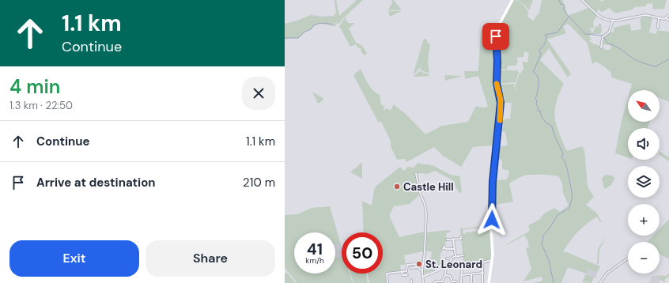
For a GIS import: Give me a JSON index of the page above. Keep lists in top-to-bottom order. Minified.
{"places":["Castle Hill","St. Leonard"],"north":"top left","page":{"turn":["1.1 km","Continue"],"heading":["4 min","1.3 km · 22:50"],"map_buttons":["+","−"],"list":[{"name":"Continue","value":"1.1 km"},{"name":"Arrive at destination","value":"210 m"}],"speed":"41 km/h","limit":"50","buttons":["Exit","Share"]}}
